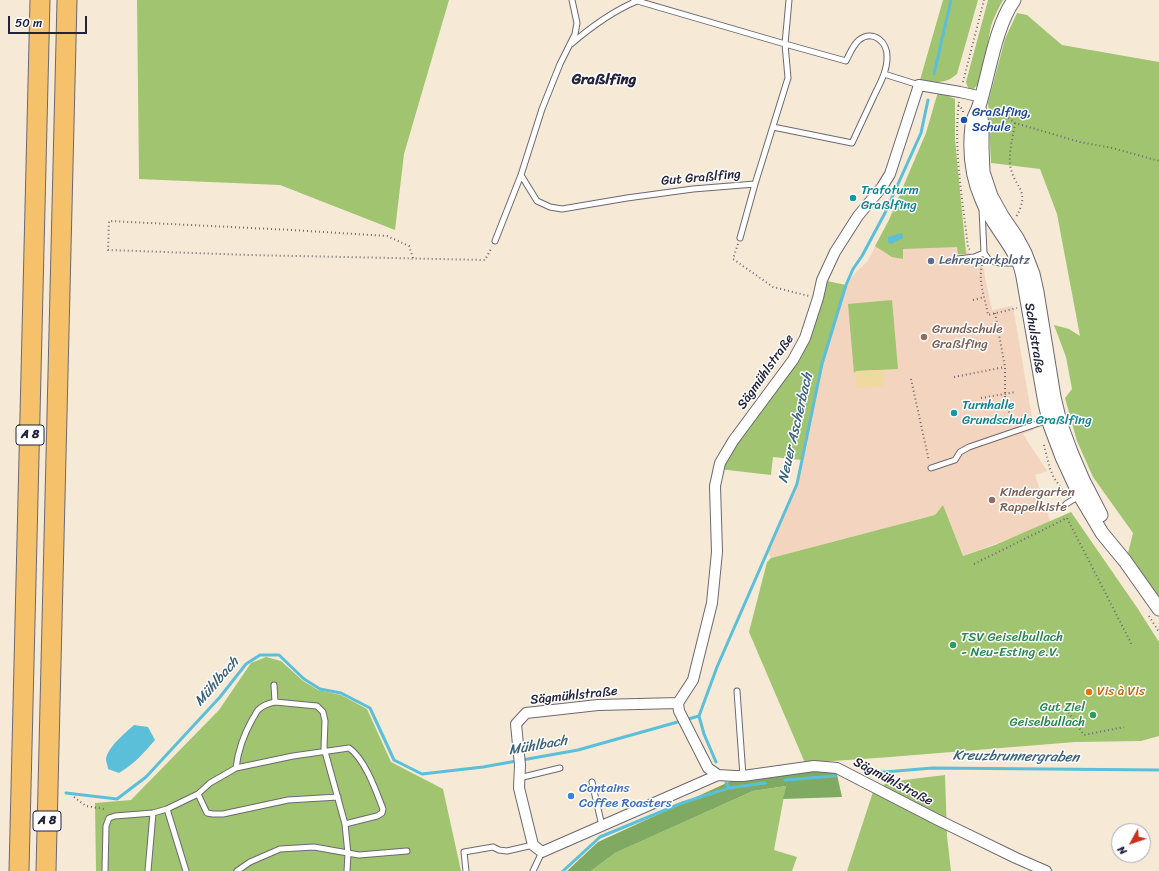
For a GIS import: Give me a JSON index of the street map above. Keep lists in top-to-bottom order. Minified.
{"streets":{"highway":["A 8"],"street":["Schulstraße","Sägmühlstraße"],"lane":["Gut Graßlfing"]},"districts":["Graßlfing"],"water":["Neuer Ascherbach","Mühlbach","Kreuzbrunnergraben"],"places":["Graßlfing, Schule","Trafoturm Graßlfing","Lehrerparkplatz","Grundschule Graßlfing","Turnhalle Grundschule Graßlfing","Kindergarten Rappelkiste","TSV Geiselbullach - Neu-Esting e.V.","Vis à Vis","Gut Ziel Geiselbullach","Contains Coffee Roasters"],"scale_bar":"50 m","north":"bottom left"}
